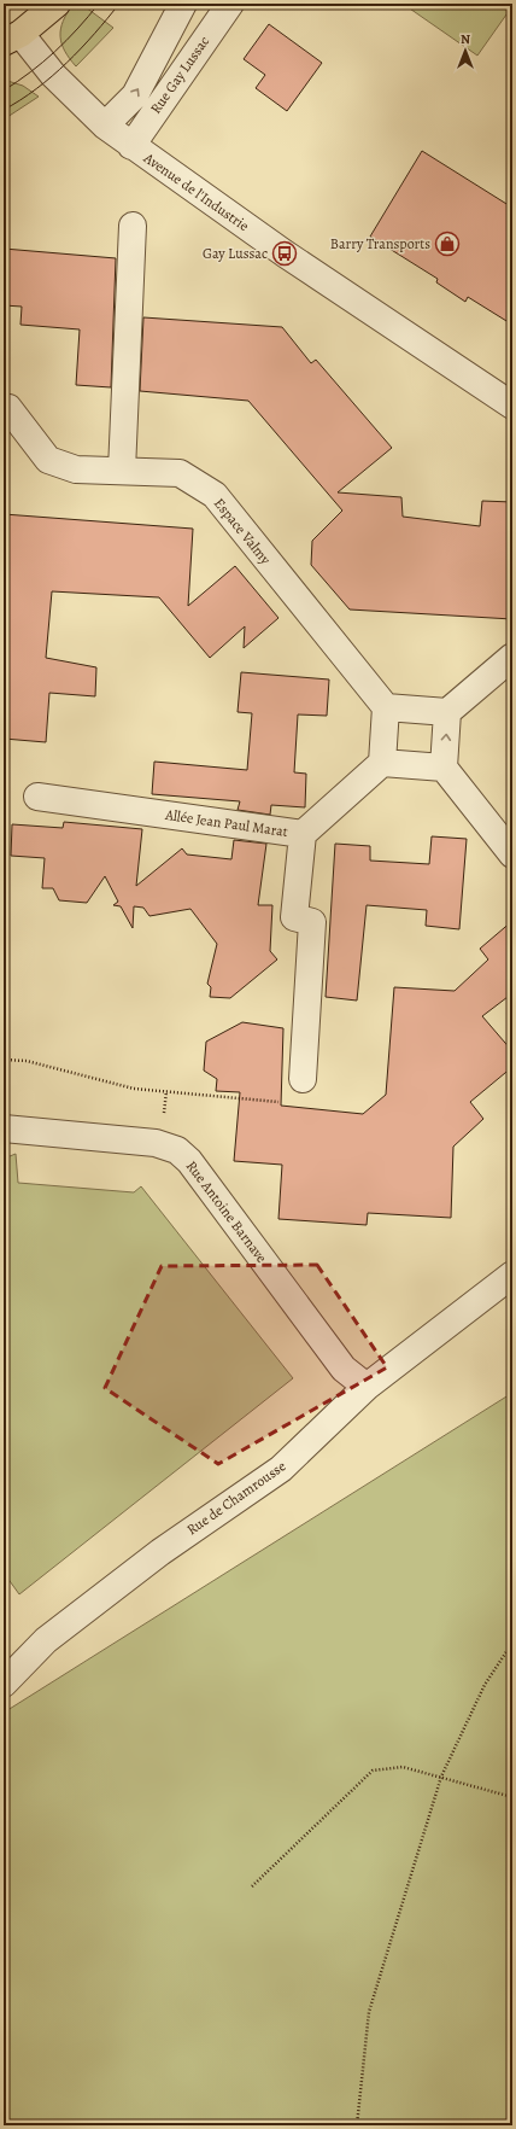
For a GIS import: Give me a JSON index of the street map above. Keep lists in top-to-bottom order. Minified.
{"streets":{"street":["Rue Gay Lussac","Avenue de l'Industrie","Espace Valmy","Allée Jean Paul Marat","Rue Antoine Barnave","Rue de Chamrousse"]},"crossings":[["Rue Gay Lussac","Avenue de l'Industrie"],["Rue Antoine Barnave","Rue de Chamrousse"]],"places":{"shop":["Barry Transports"],"bus stop":["Gay Lussac"]},"north":"top"}
